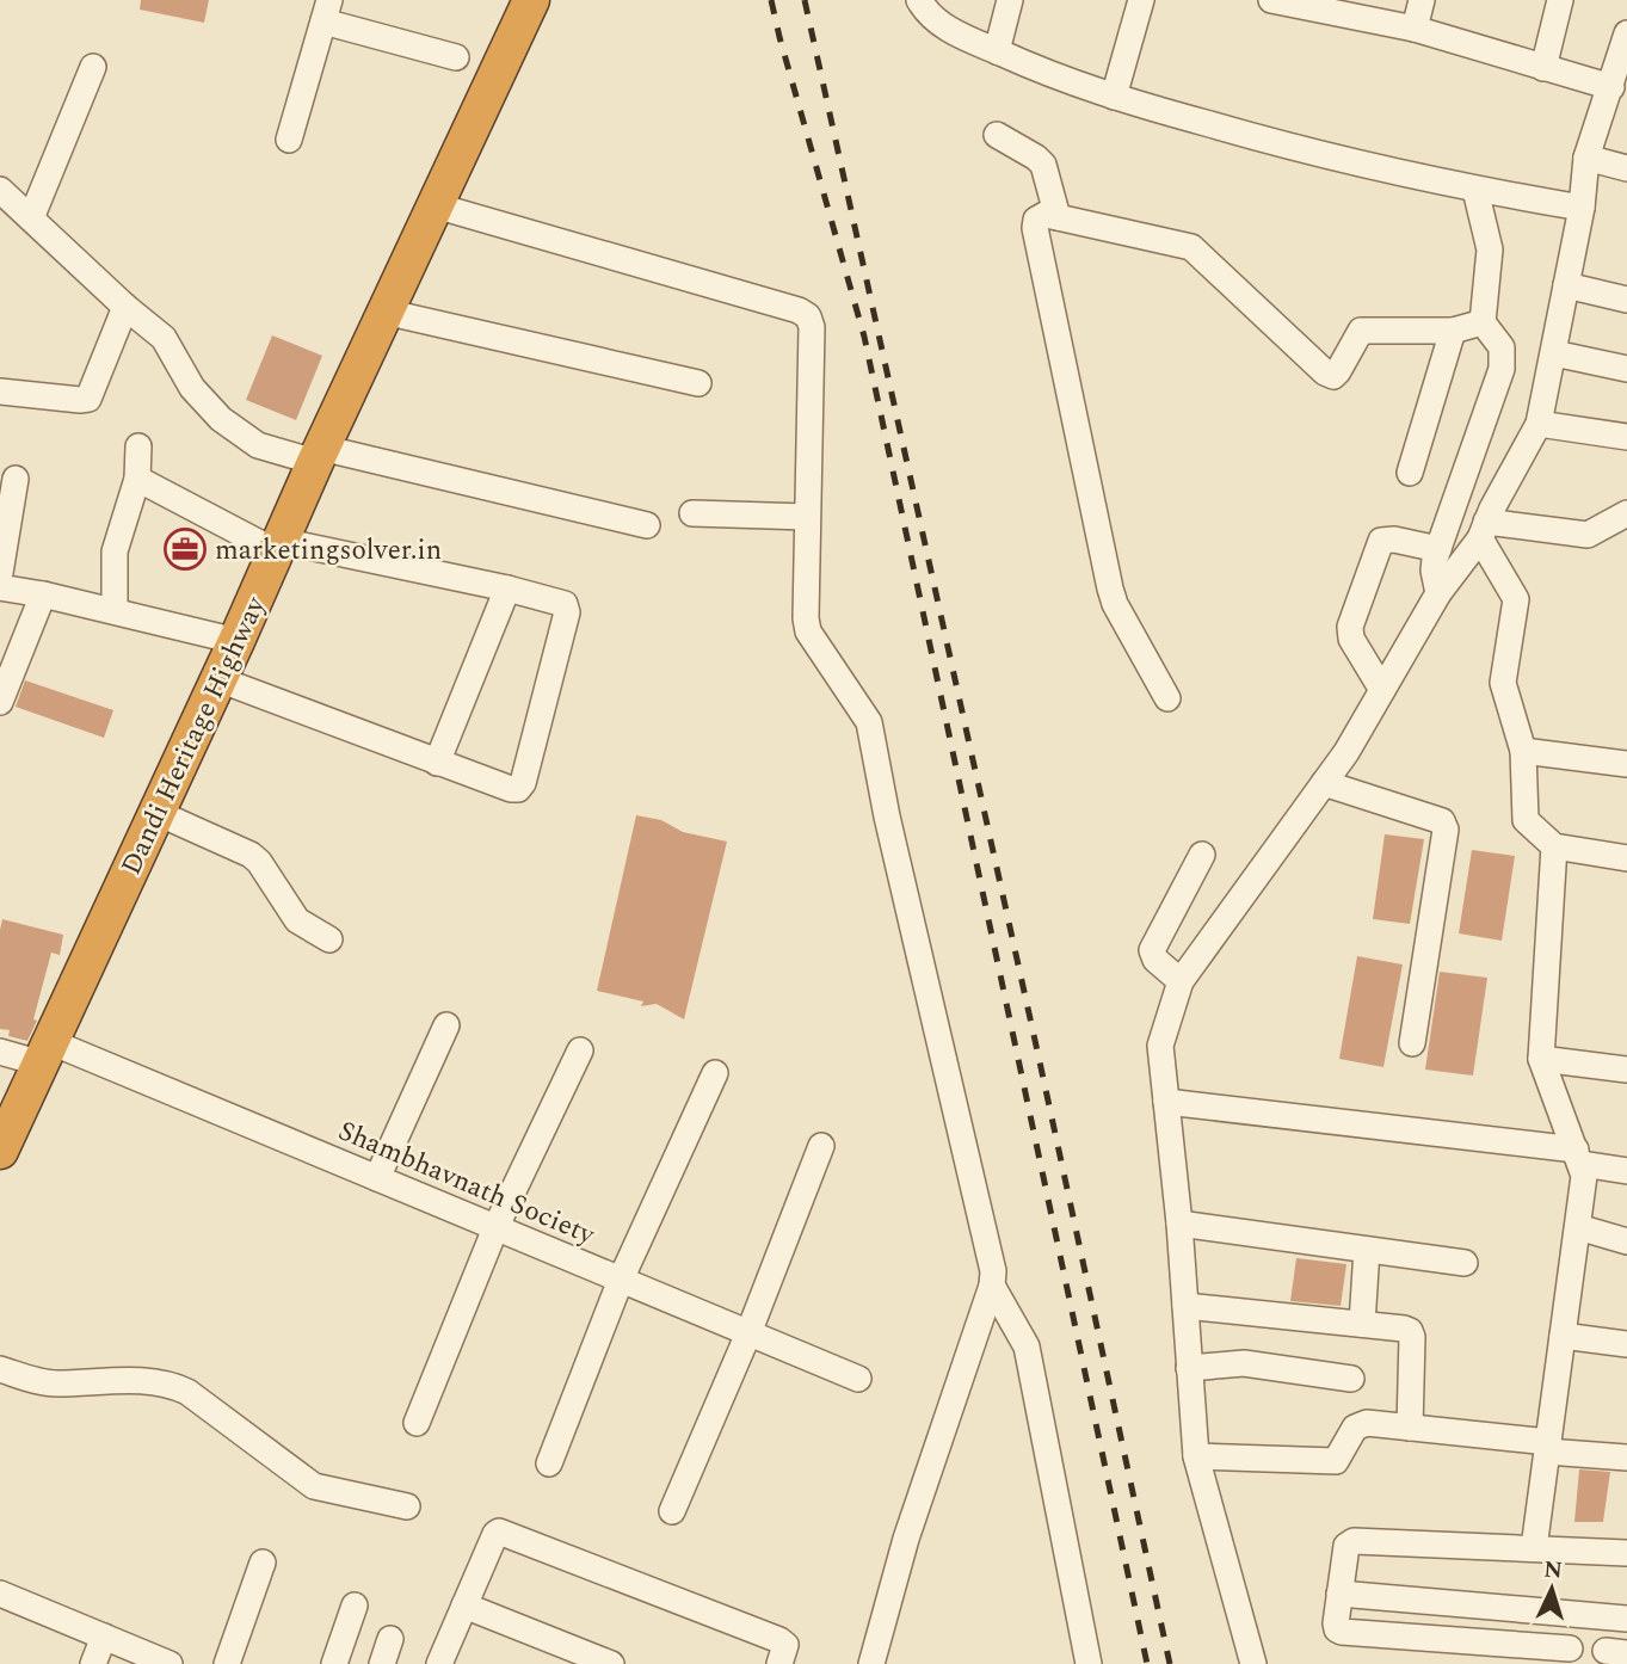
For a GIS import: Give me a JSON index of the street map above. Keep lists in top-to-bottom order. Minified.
{"streets":{"highway":["Dandi Heritage Highway"],"street":["Shambhavnath Society"]},"crossings":[["Dandi Heritage Highway","Shambhavnath Society"]],"places":{"office":["marketingsolver.in"]},"north":"top"}
